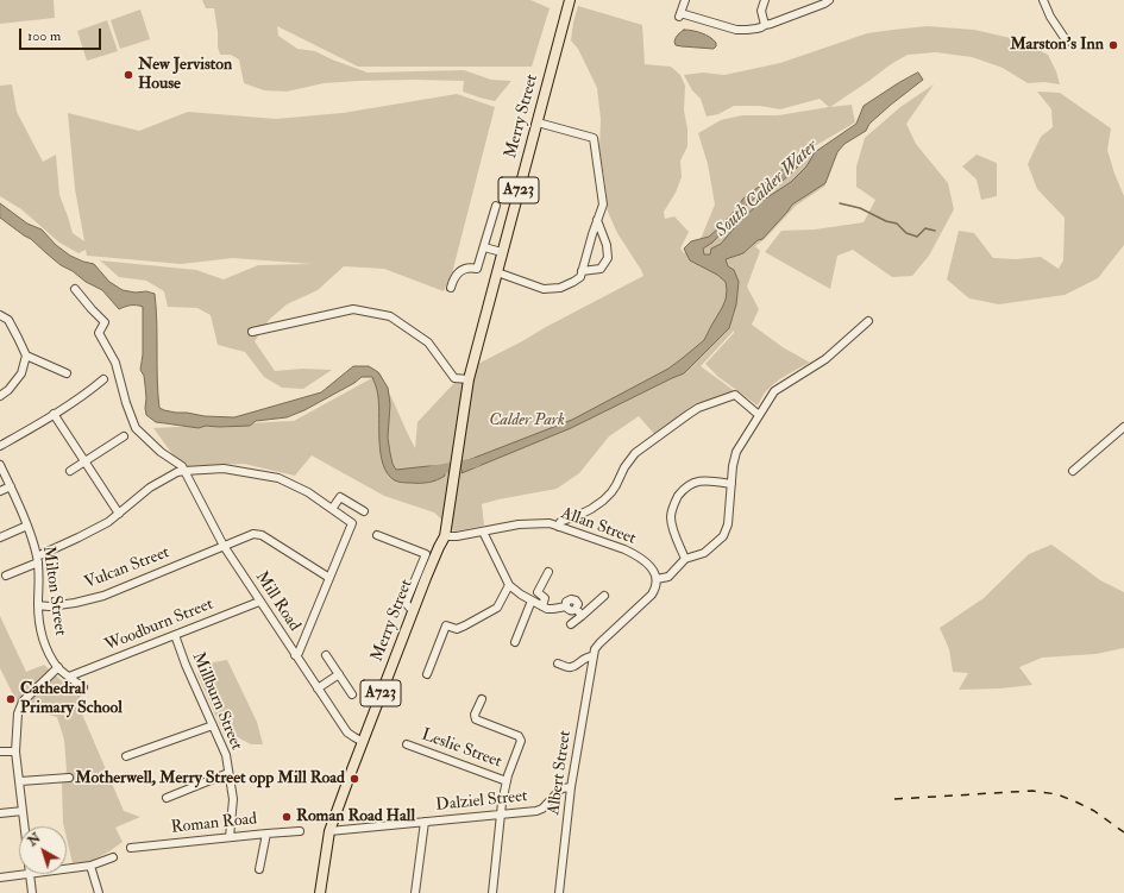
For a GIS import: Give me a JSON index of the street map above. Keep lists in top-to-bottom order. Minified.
{"streets":{"main road":["Merry Street","A723"],"street":["Allan Street","Vulcan Street","Milton Street","Mill Road","Woodburn Street","Millburn Street","Leslie Street","Albert Street","Dalziel Street","Roman Road"]},"crossings":[["Merry Street","Allan Street"],["Merry Street","Mill Road"],["Merry Street","Dalziel Street"],["Vulcan Street","Milton Street"],["Vulcan Street","Mill Road"],["Milton Street","Woodburn Street"],["Mill Road","Woodburn Street"],["Woodburn Street","Millburn Street"],["Millburn Street","Roman Road"],["Albert Street","Dalziel Street"]],"water":["South Calder Water"],"parks":["Calder Park"],"places":["Marston's Inn","New Jerviston House","Cathedral Primary School","Motherwell, Merry Street opp Mill Road","Roman Road Hall"],"scale_bar":"100 m","north":"top left"}
